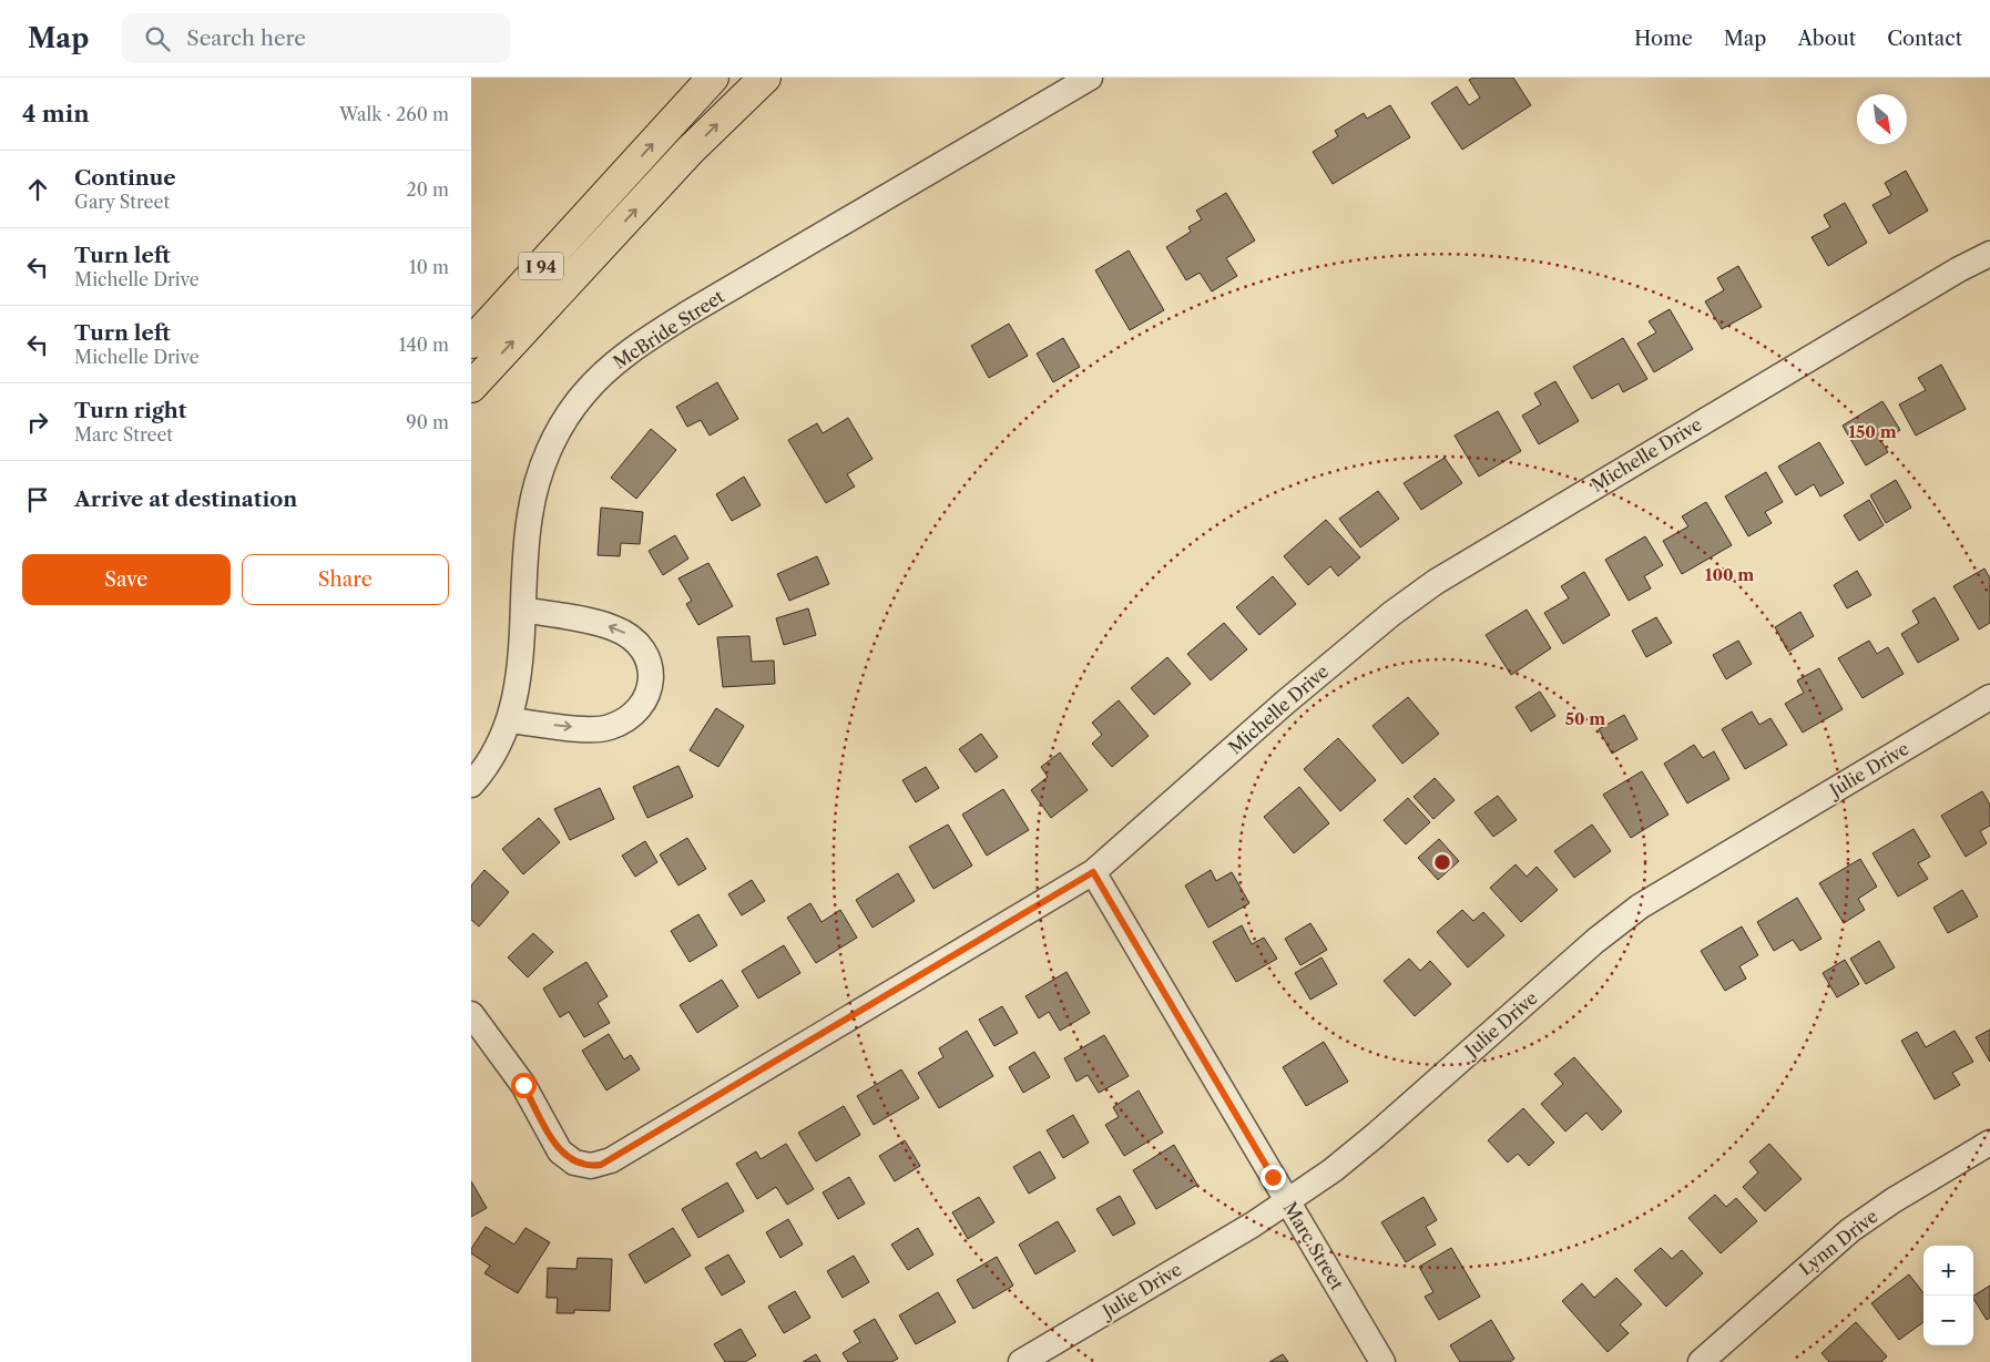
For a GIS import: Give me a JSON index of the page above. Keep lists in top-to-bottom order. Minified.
{"streets":{"highway":["I 94"],"street":["McBride Street","Michelle Drive","Julie Drive","Lynn Drive","Marc Street"]},"crossings":[["Michelle Drive","Marc Street"],["Julie Drive","Marc Street"]],"north":"bottom right","page":{"header":"Map","search":"Search here","nav":["Home","Map","About","Contact"],"heading":["4 min","Walk · 260 m"],"list":[["Continue","Gary Street","20 m"],["Turn left","Michelle Drive","10 m"],["Turn left","Michelle Drive","140 m"],["Turn right","Marc Street","90 m"],"Arrive at destination"],"buttons":["Save","Share"],"map_buttons":["+","−"]},"rings":["150 m","100 m","50 m"]}
